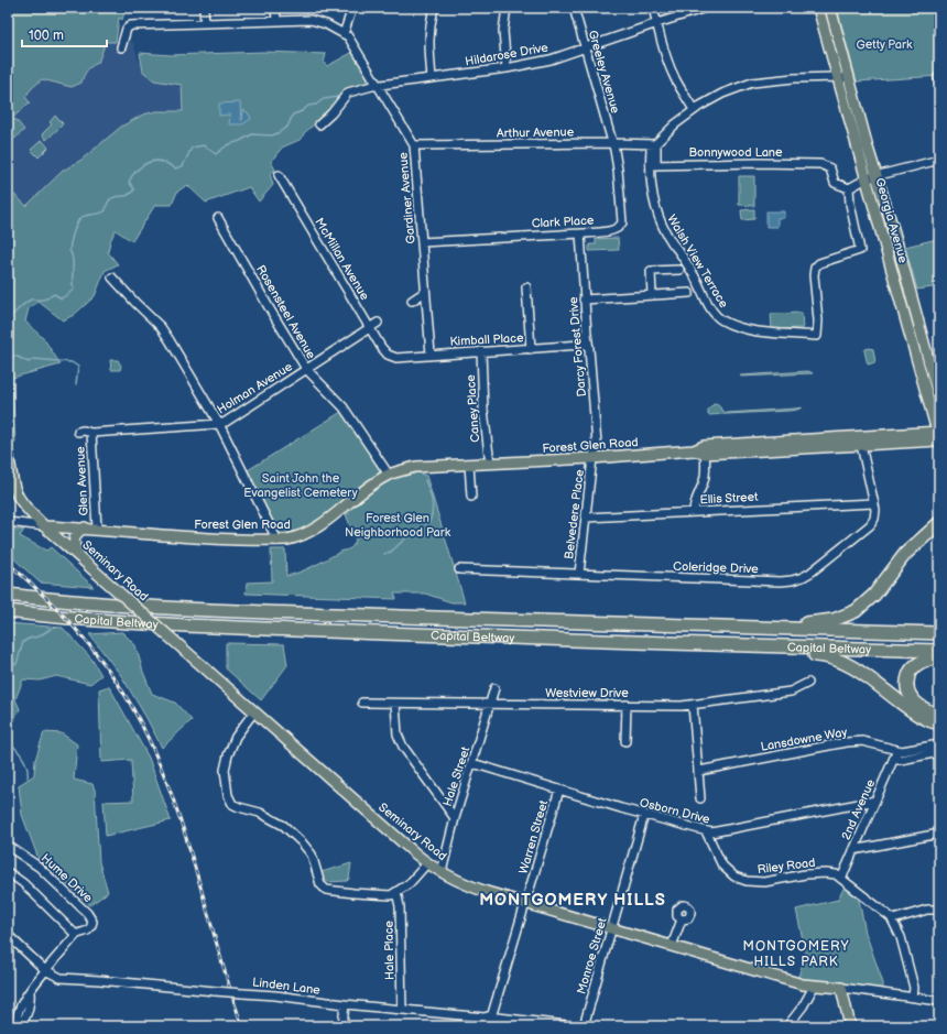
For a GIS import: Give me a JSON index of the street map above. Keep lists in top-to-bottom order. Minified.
{"streets":{"highway":["Capital Beltway"],"main road":["Georgia Avenue","Forest Glen Road","Seminary Road"],"street":["Hildarose Drive","Greeley Avenue","Arthur Avenue","Bonnywood Lane","Gardiner Avenue","Clark Place","McMillan Avenue","Walsh View Terrace","Rosensteel Avenue","Kimball Place","Darcy Forest Drive","Holman Avenue","Caney Place","Glen Avenue","Ellis Street","Belvedere Place","Coleridge Drive","Westview Drive","Lansdowne Way","Hale Street","2nd Avenue","Osborn Drive","Warren Street","Riley Road","Hume Drive","Hale Place","Monroe Street","Linden Lane"]},"crossings":[["Hildarose Drive","Greeley Avenue"],["Hildarose Drive","Gardiner Avenue"],["Greeley Avenue","Arthur Avenue"],["Greeley Avenue","Clark Place"],["Arthur Avenue","Gardiner Avenue"],["Arthur Avenue","Clark Place"],["Arthur Avenue","Walsh View Terrace"],["Bonnywood Lane","Walsh View Terrace"],["Gardiner Avenue","Clark Place"],["Gardiner Avenue","Kimball Place"],["Georgia Avenue","Forest Glen Road"],["Clark Place","Darcy Forest Drive"],["McMillan Avenue","Kimball Place"],["McMillan Avenue","Holman Avenue"],["Rosensteel Avenue","Holman Avenue"],["Rosensteel Avenue","Forest Glen Road"],["Kimball Place","Darcy Forest Drive"],["Kimball Place","Caney Place"],["Darcy Forest Drive","Forest Glen Road"],["Darcy Forest Drive","Belvedere Place"],["Holman Avenue","Glen Avenue"],["Caney Place","Forest Glen Road"],["Forest Glen Road","Glen Avenue"],["Forest Glen Road","Belvedere Place"],["Forest Glen Road","Coleridge Drive"],["Forest Glen Road","Seminary Road"],["Ellis Street","Belvedere Place"],["Ellis Street","Coleridge Drive"],["Belvedere Place","Coleridge Drive"],["Seminary Road","Hale Street"],["Seminary Road","Warren Street"],["Seminary Road","Monroe Street"],["Westview Drive","Hale Street"],["Lansdowne Way","2nd Avenue"],["Hale Street","Osborn Drive"],["2nd Avenue","Osborn Drive"],["2nd Avenue","Riley Road"],["Osborn Drive","Warren Street"],["Osborn Drive","Riley Road"],["Osborn Drive","Monroe Street"],["Warren Street","Linden Lane"],["Hume Drive","Linden Lane"],["Hale Place","Linden Lane"]],"districts":["MONTGOMERY HILLS","MONTGOMERY HILLS PARK"],"parks":["Getty Park","Saint John the Evangelist Cemetery","Forest Glen Neighborhood Park"],"scale_bar":"100 m"}
